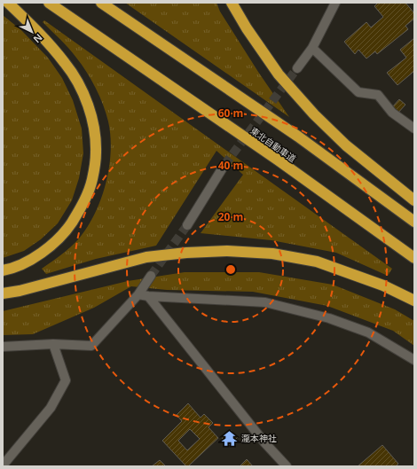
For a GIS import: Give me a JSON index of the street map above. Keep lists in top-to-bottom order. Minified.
{"streets":{"highway":["東北自動車道"]},"places":{"temple":["瀧本神社"]},"north":"bottom right","rings":["60 m","40 m","20 m"]}
